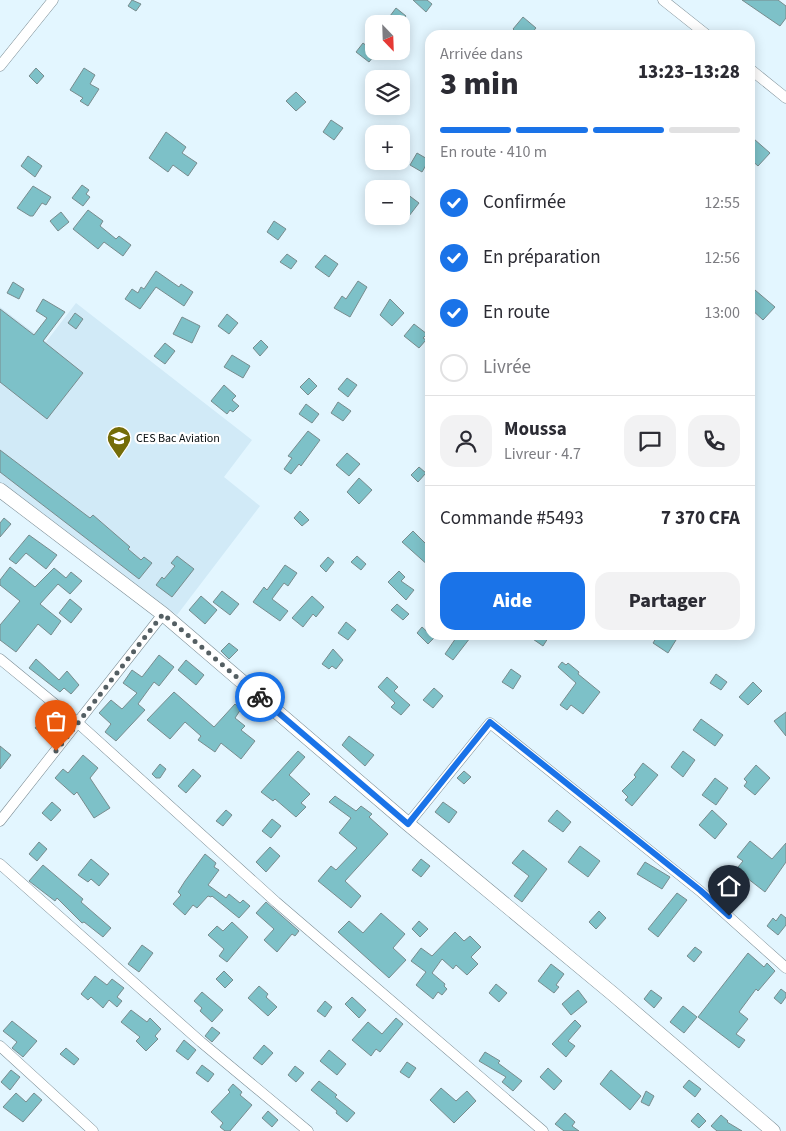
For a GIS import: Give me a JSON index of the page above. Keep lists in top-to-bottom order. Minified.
{"places":{"school or university":["CES Bac Aviation"]},"north":"bottom right","page":{"map_buttons":["+","−"],"heading":["3 min","Arrivée dans","13:23–13:28"],"panel":["Moussa","Livreur · 4.7","Commande #5493","7 370 CFA"],"bar":"En route · 410 m","list":[["Confirmée","12:55"],["En préparation","12:56"],["En route","13:00"],"Livrée"],"buttons":["Aide","Partager"]}}
